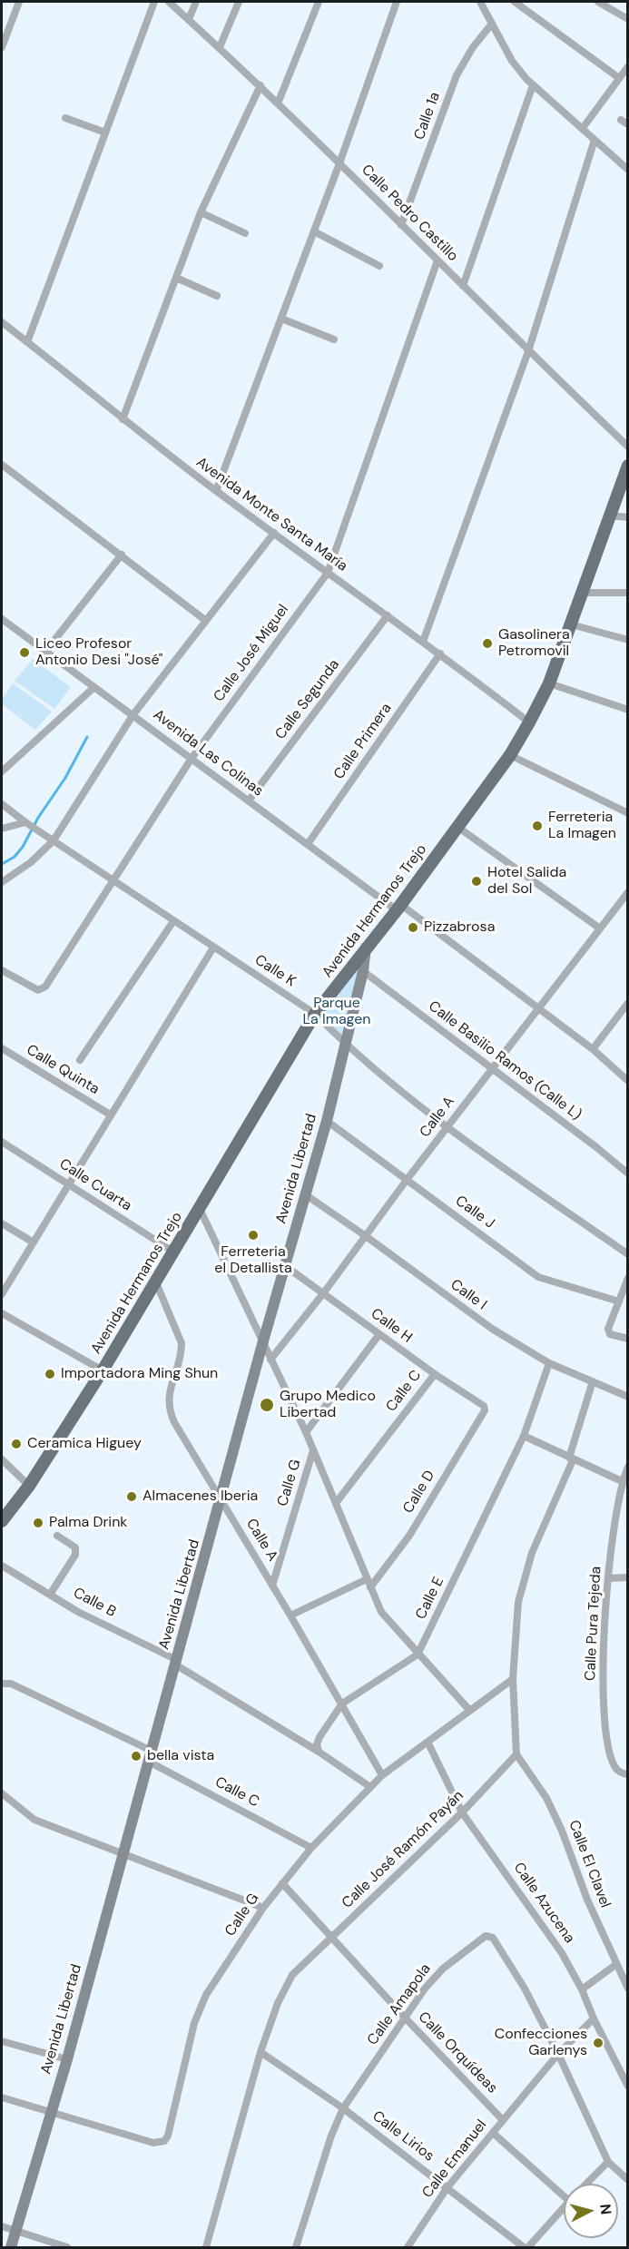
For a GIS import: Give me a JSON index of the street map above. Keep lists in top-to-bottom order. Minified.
{"streets":{"main road":["Avenida Hermanos Trejo"],"street":["Calle 1a","Calle Pedro Castillo","Avenida Monte Santa María","Calle José Miguel","Calle Segunda","Calle Primera","Avenida Las Colinas","Calle K","Calle Basilio Ramos (Calle L)","Calle Quinta","Calle A","Avenida Libertad","Calle Cuarta","Calle J","Calle I","Calle H","Calle C","Calle G","Calle D","Calle E","Calle B","Calle Pura Tejeda","Calle José Ramón Payán","Calle El Clavel","Calle Azucena","Calle Amapola","Calle Orquídeas","Calle Lirios","Calle Emanuel"]},"crossings":[["Calle 1a","Calle Pedro Castillo"],["Calle Pedro Castillo","Calle José Miguel"],["Avenida Monte Santa María","Calle José Miguel"],["Avenida Monte Santa María","Calle Segunda"],["Avenida Monte Santa María","Calle Primera"],["Avenida Monte Santa María","Avenida Hermanos Trejo"],["Calle José Miguel","Avenida Las Colinas"],["Calle José Miguel","Calle K"],["Calle Segunda","Avenida Las Colinas"],["Calle Primera","Avenida Las Colinas"],["Avenida Las Colinas","Avenida Hermanos Trejo"],["Avenida Las Colinas","Calle A"],["Avenida Hermanos Trejo","Calle K"],["Avenida Hermanos Trejo","Calle A"],["Avenida Hermanos Trejo","Avenida Libertad"],["Avenida Hermanos Trejo","Calle Cuarta"],["Calle K","Calle A"],["Calle K","Avenida Libertad"],["Calle Basilio Ramos (Calle L)","Calle A"],["Calle Basilio Ramos (Calle L)","Avenida Libertad"],["Calle A","Avenida Libertad"],["Calle A","Calle J"],["Calle A","Calle I"],["Calle A","Calle H"],["Calle A","Calle G"],["Avenida Libertad","Calle J"],["Avenida Libertad","Calle I"],["Avenida Libertad","Calle H"],["Avenida Libertad","Calle C"],["Avenida Libertad","Calle G"],["Avenida Libertad","Calle B"],["Calle I","Calle E"],["Calle H","Calle C"],["Calle H","Calle D"],["Calle C","Calle G"],["Calle G","Calle Azucena"],["Calle G","Calle Orquídeas"],["Calle José Ramón Payán","Calle El Clavel"],["Calle José Ramón Payán","Calle Azucena"],["Calle José Ramón Payán","Calle Orquídeas"],["Calle José Ramón Payán","Calle Lirios"],["Calle Azucena","Calle Emanuel"],["Calle Amapola","Calle Orquídeas"],["Calle Amapola","Calle Lirios"],["Calle Amapola","Calle Emanuel"],["Calle Orquídeas","Calle Emanuel"],["Calle Lirios","Calle Emanuel"]],"parks":["Parque La Imagen"],"places":["Gasolinera Petromovil","Liceo Profesor Antonio Desi \"José\"","Ferreteria La Imagen","Hotel Salida del Sol","Pizzabrosa","Ferreteria el Detallista","Importadora Ming Shun","Grupo Medico Libertad","Ceramica Higuey","Almacenes Iberia","Palma Drink","bella vista","Confecciones Garlenys"],"north":"right"}
